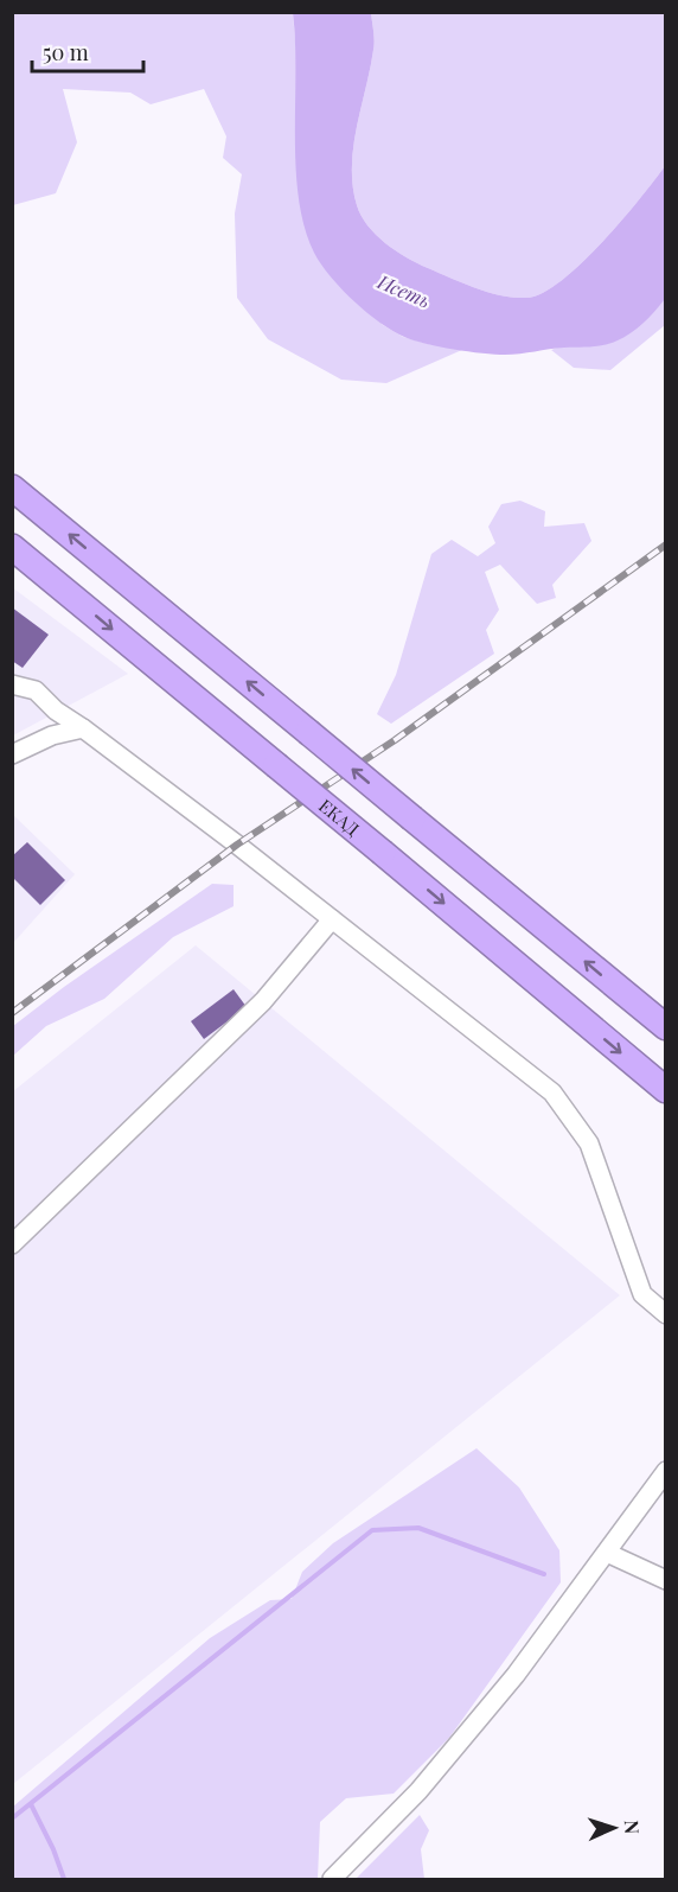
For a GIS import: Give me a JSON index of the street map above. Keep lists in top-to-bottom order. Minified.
{"streets":{"highway":["ЕКАД"]},"water":["Исеть"],"scale_bar":"50 m","north":"right"}
